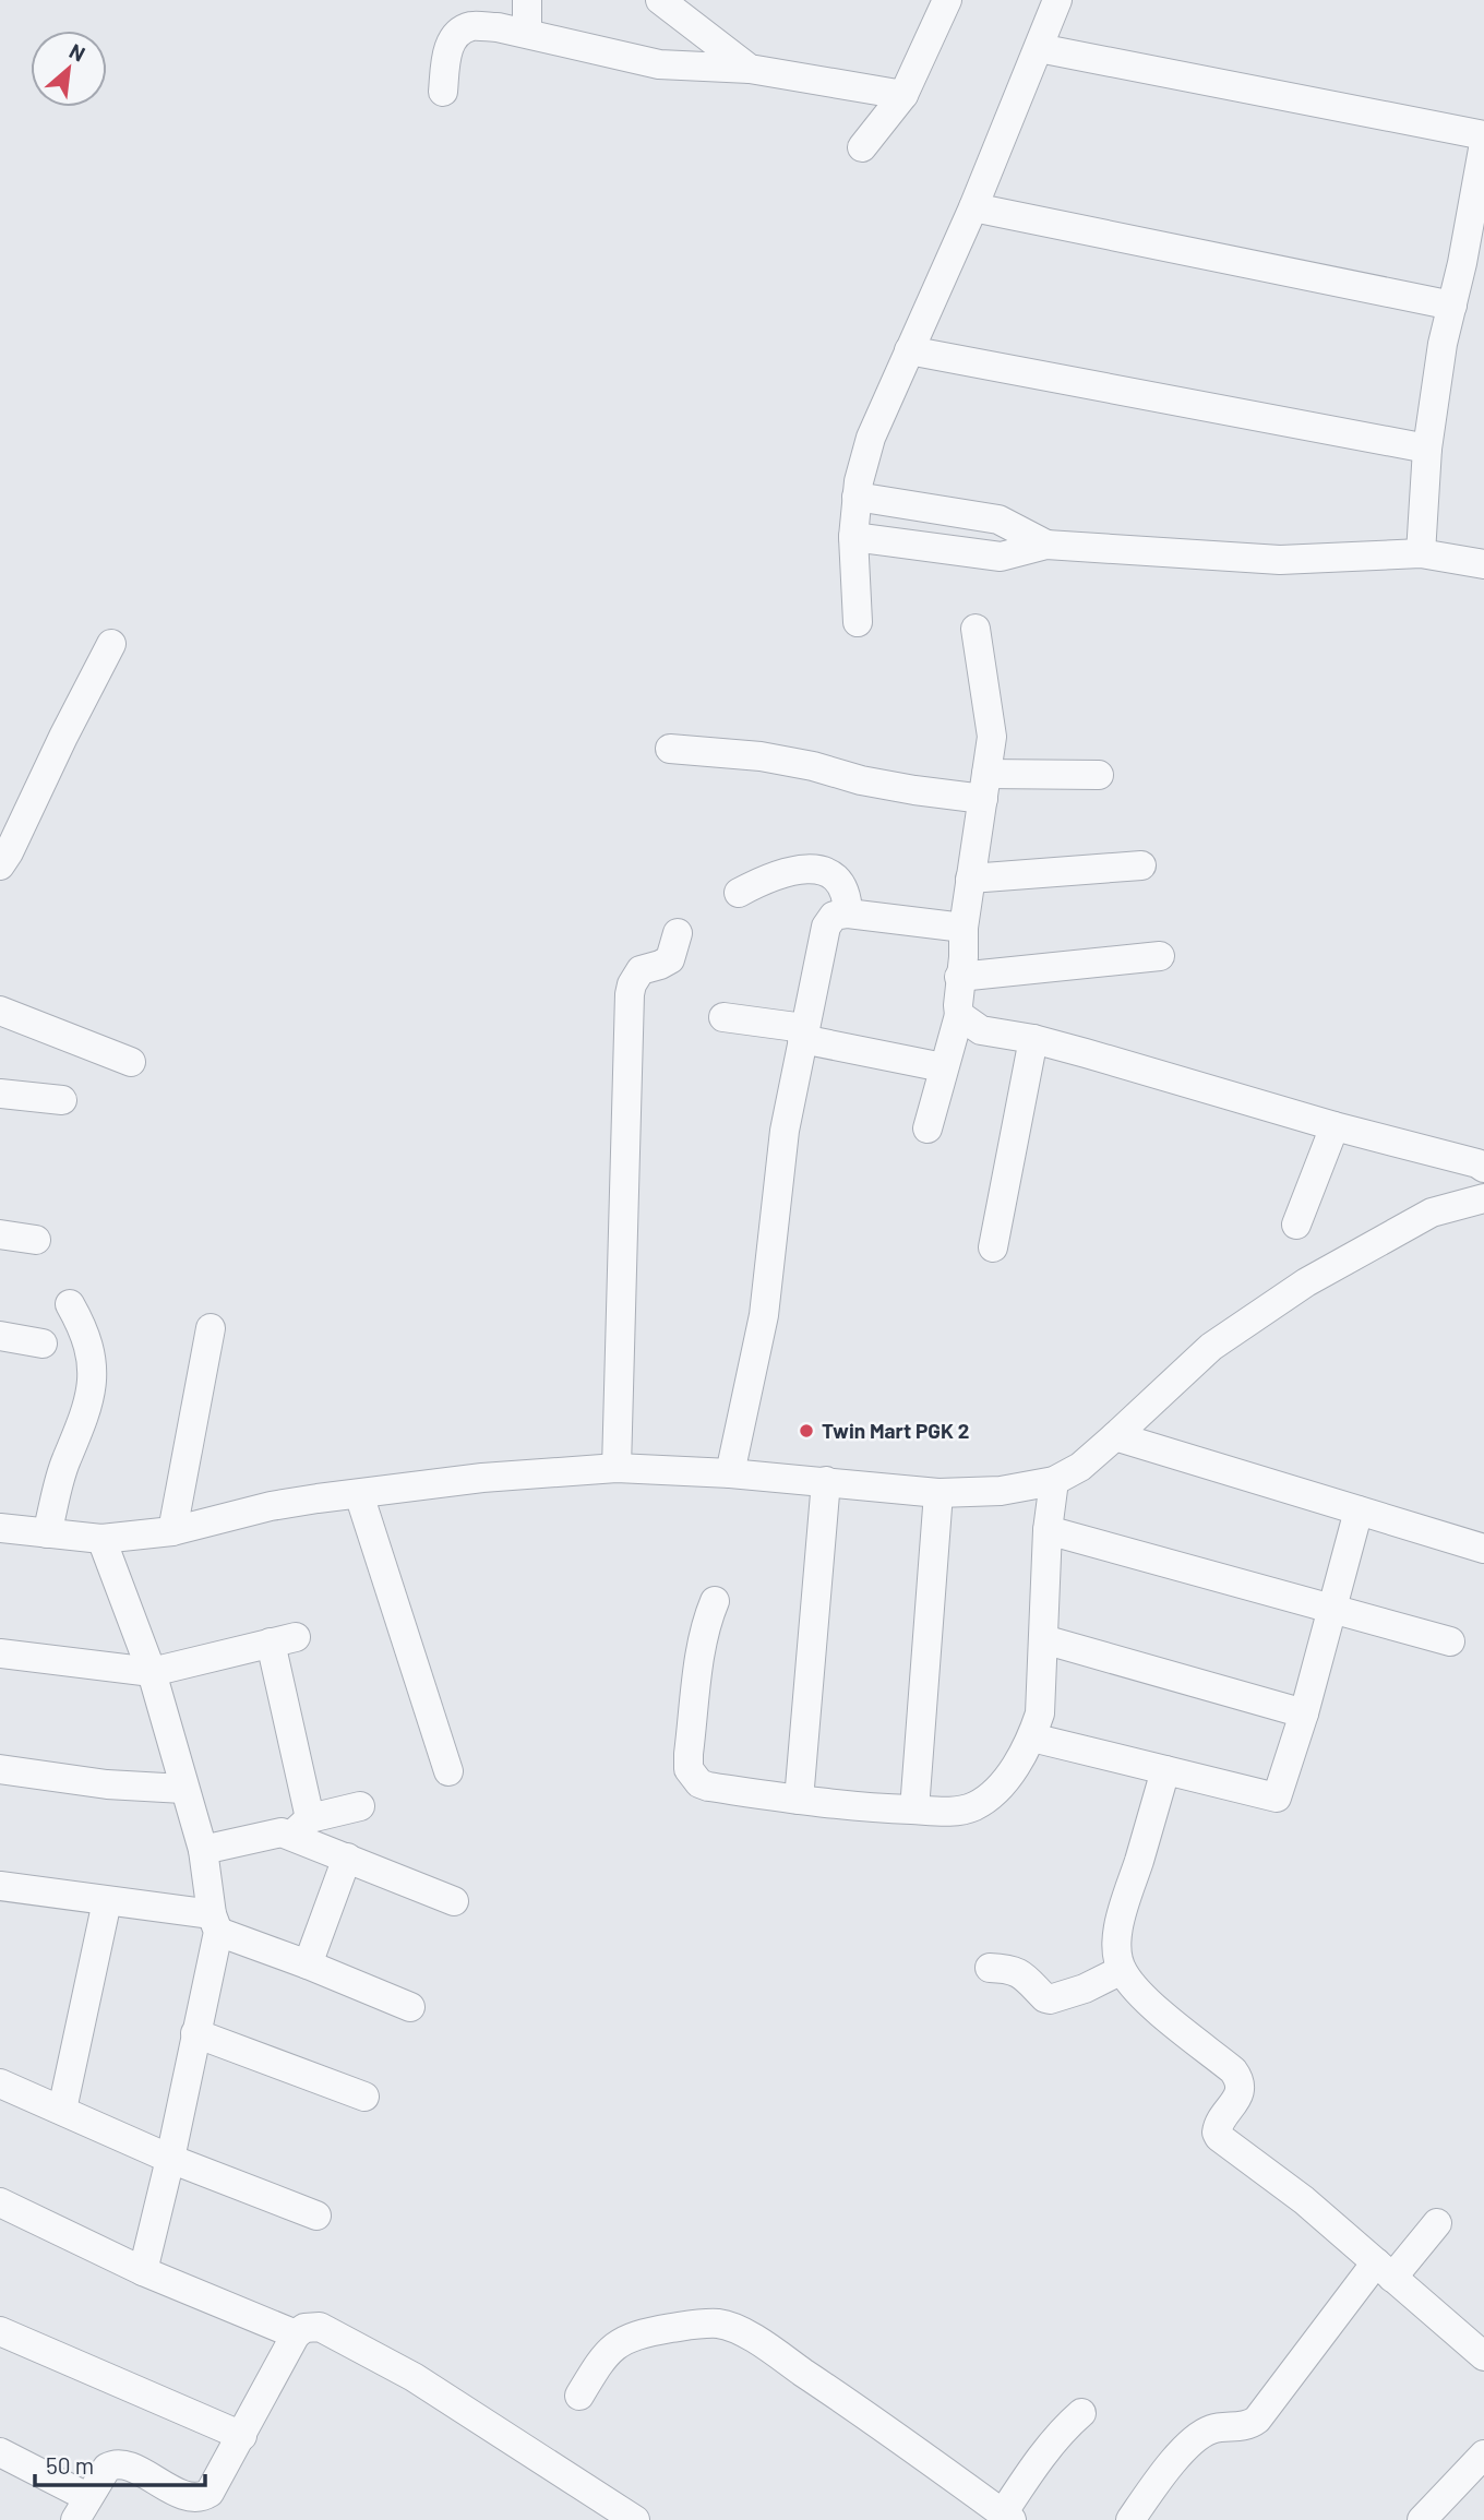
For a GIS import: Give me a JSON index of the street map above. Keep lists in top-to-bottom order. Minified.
{"places":["Twin Mart PGK 2"],"scale_bar":"50 m","north":"top right"}
